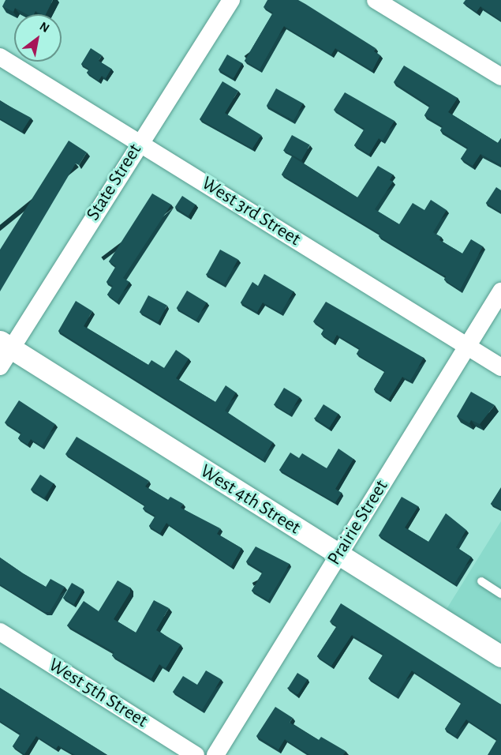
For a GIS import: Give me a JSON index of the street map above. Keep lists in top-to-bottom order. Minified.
{"streets":{"street":["State Street","West 3rd Street","West 4th Street","Prairie Street","West 5th Street"]},"crossings":[["State Street","West 3rd Street"],["State Street","West 4th Street"],["West 3rd Street","Prairie Street"],["West 4th Street","Prairie Street"]],"north":"top right"}
